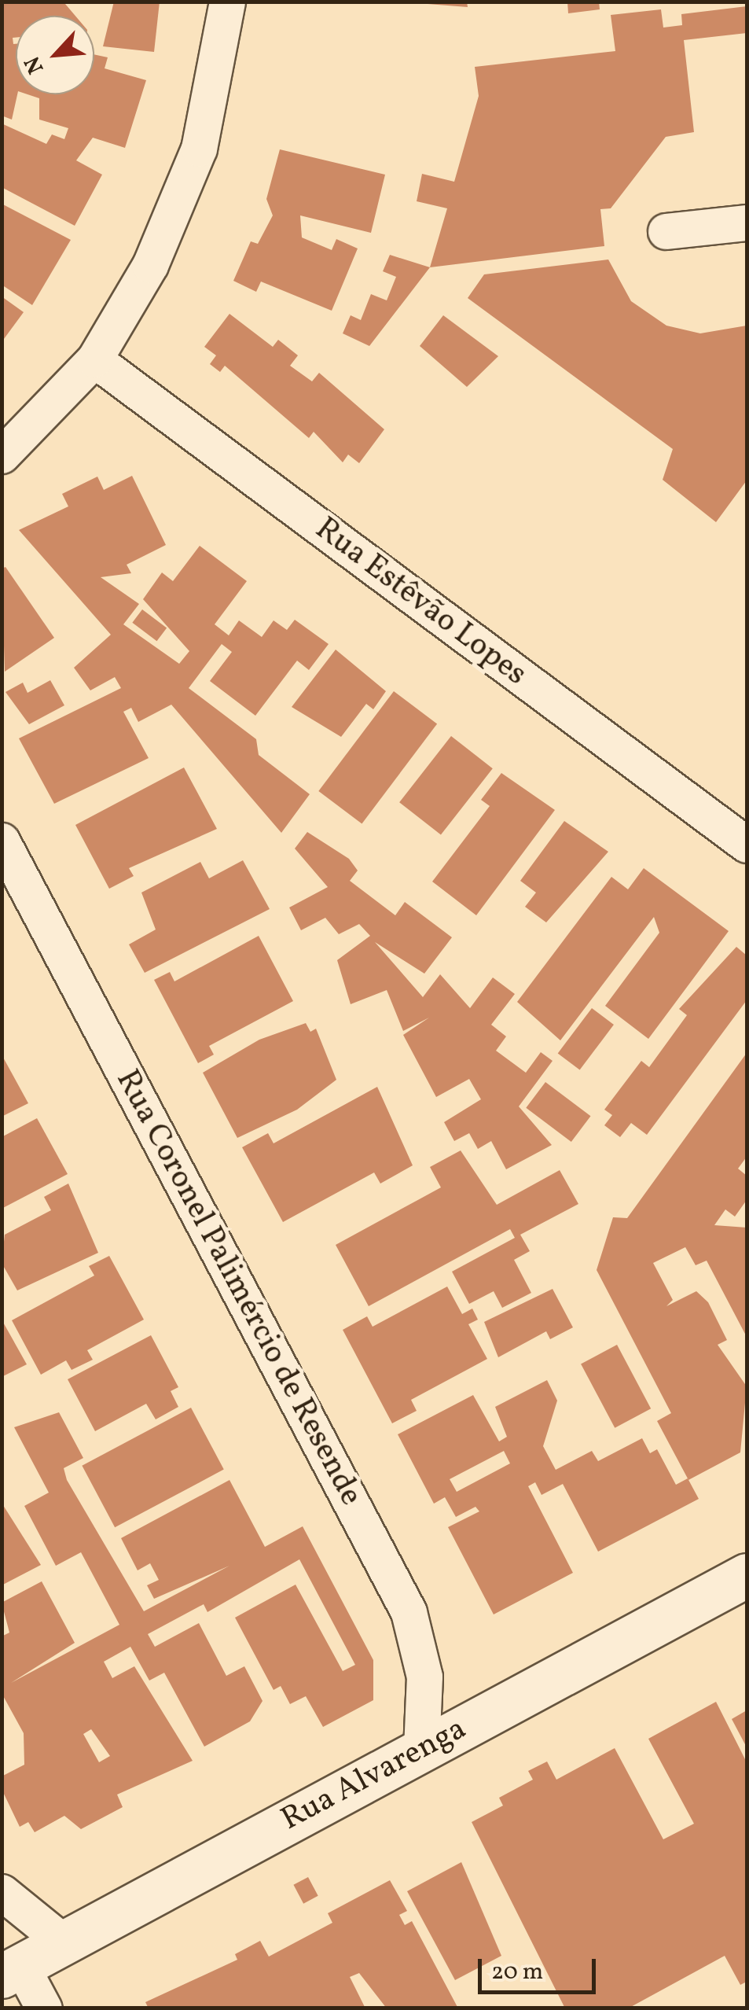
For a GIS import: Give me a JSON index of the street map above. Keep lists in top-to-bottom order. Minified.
{"streets":{"main road":["Rua Alvarenga"],"street":["Rua Estêvão Lopes","Rua Coronel Palimércio de Resende"]},"crossings":[["Rua Coronel Palimércio de Resende","Rua Alvarenga"]],"scale_bar":"20 m","north":"bottom left"}
